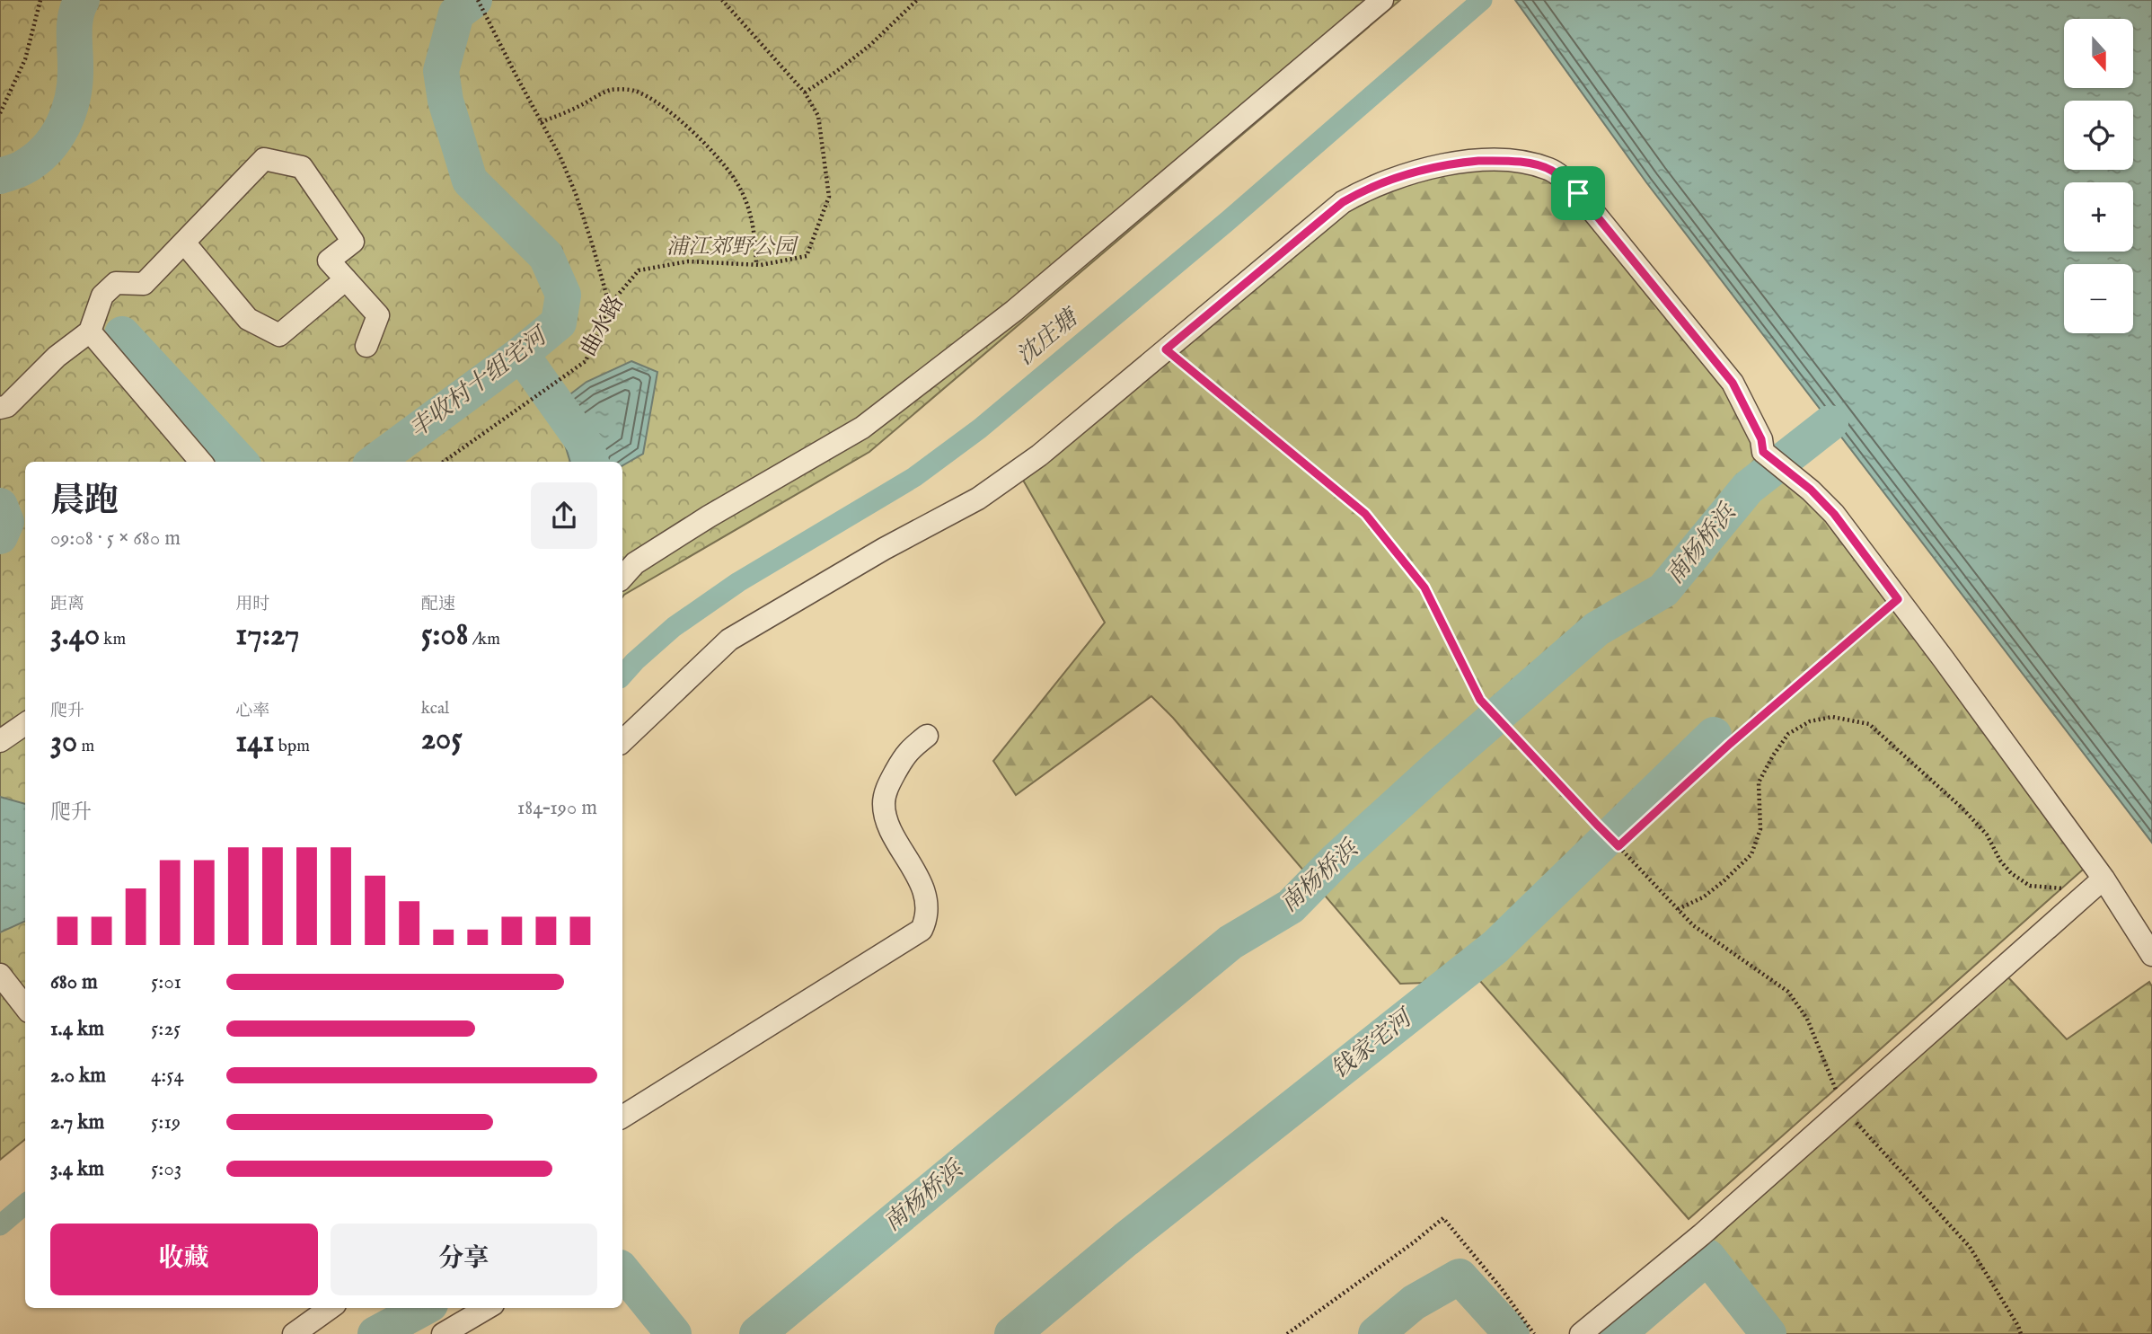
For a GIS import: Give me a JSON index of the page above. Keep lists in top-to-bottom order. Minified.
{"streets":{"path":["曲水路"]},"water":["沈庄塘","丰收村十组宅河","南杨桥浜","钱家宅河"],"parks":["浦江郊野公园"],"north":"bottom","page":{"map_buttons":["+","−"],"heading":["晨跑","09:08 · 5 × 680 m"],"stats":[["距离","3.40 km"],["用时","17:27"],["配速","5:08 /km"],["爬升","30 m"],["心率","141 bpm"],["kcal","205"]],"chart":["爬升","184–190 m"],"list":[{"name":"680 m","note":"5:01"},{"name":"1.4 km","note":"5:25"},{"name":"2.0 km","note":"4:54"},{"name":"2.7 km","note":"5:19"},{"name":"3.4 km","note":"5:03"}],"buttons":["收藏","分享"]}}
